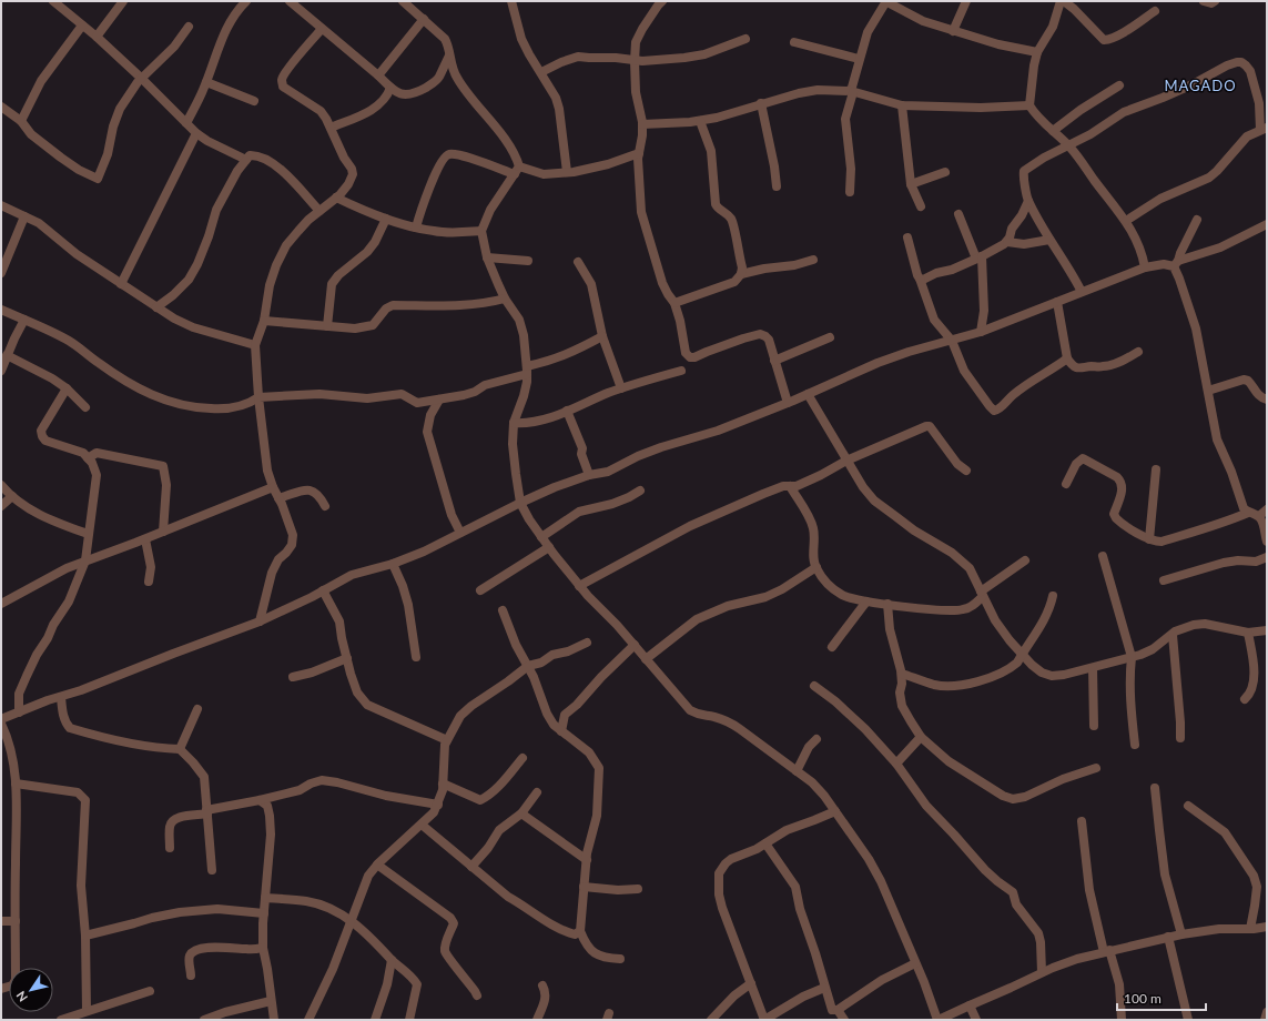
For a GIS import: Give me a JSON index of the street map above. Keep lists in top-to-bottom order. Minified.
{"districts":["MAGADO"],"scale_bar":"100 m","north":"bottom left"}
